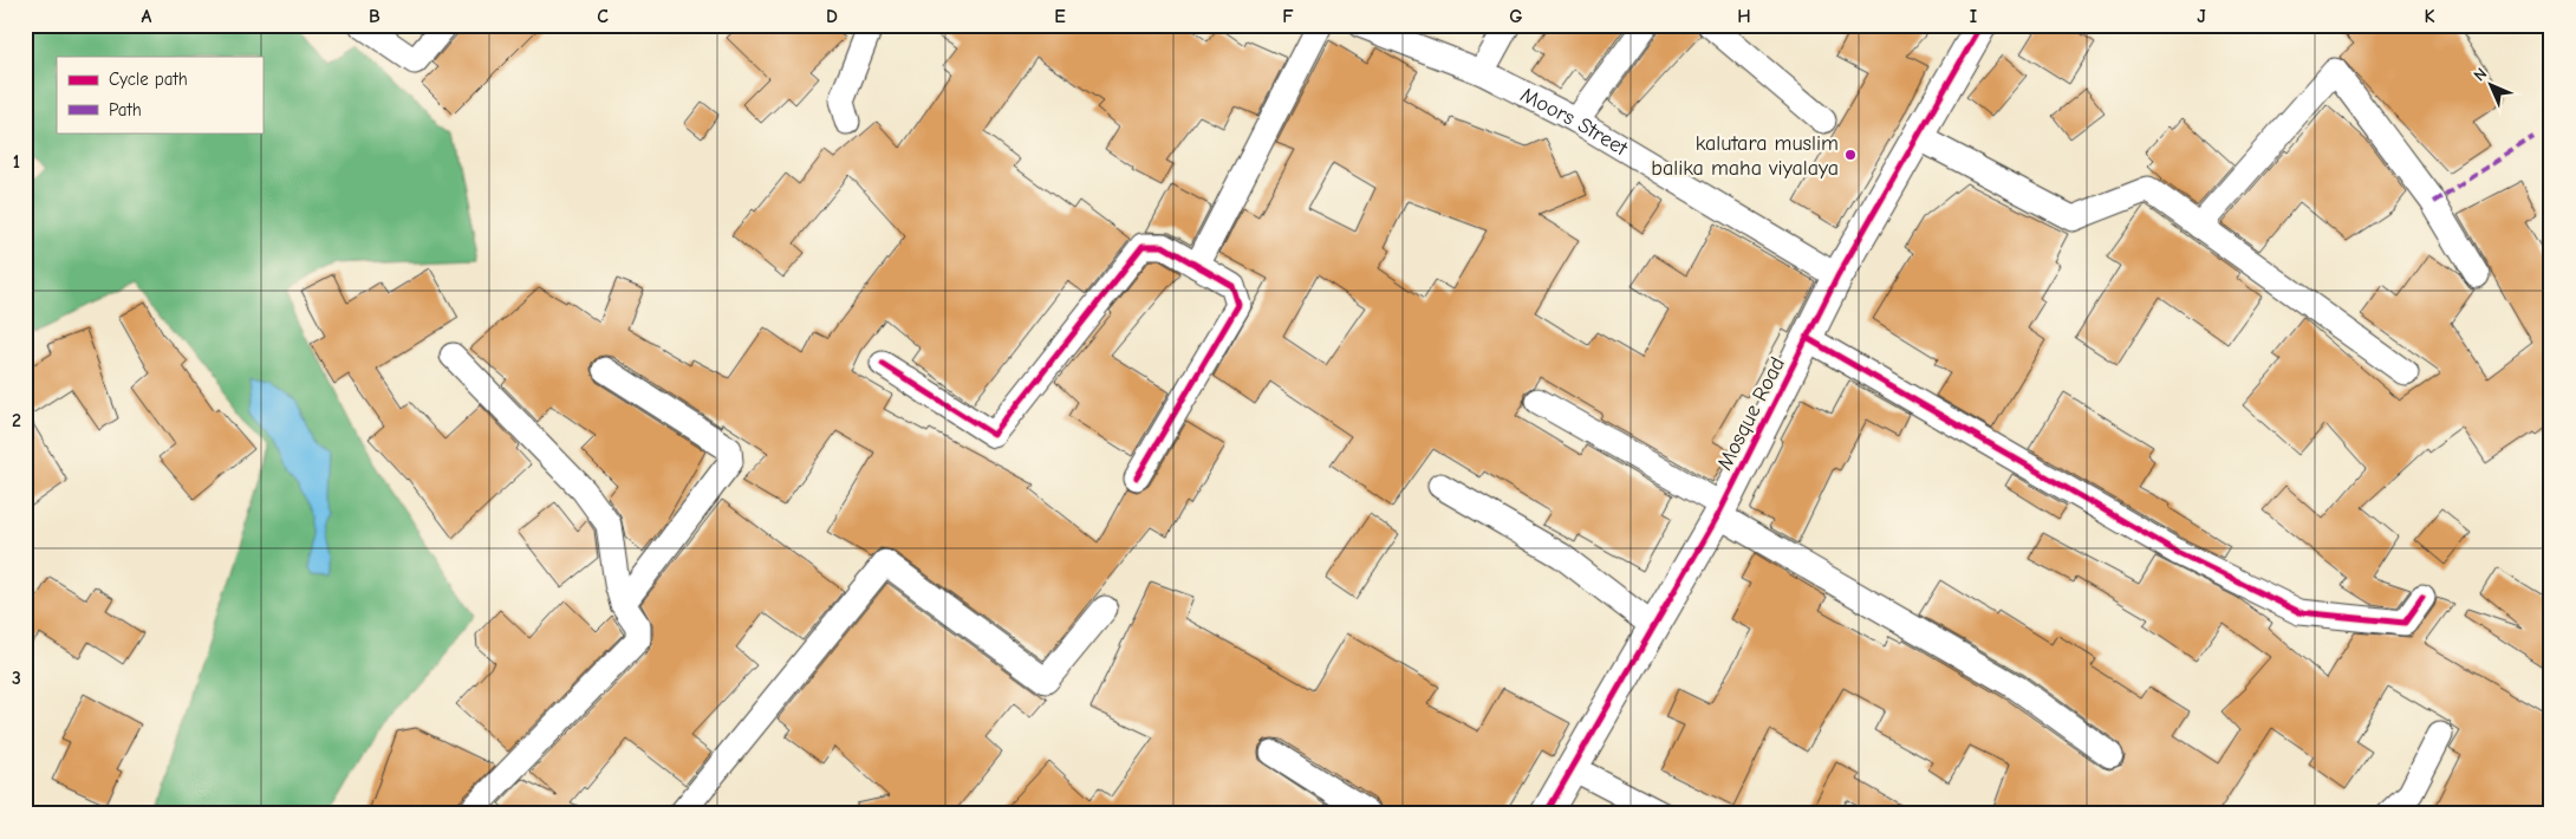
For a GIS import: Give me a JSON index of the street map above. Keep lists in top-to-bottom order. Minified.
{"streets":{"street":["Moors Street","Mosque Road"]},"crossings":[["Moors Street","Mosque Road"]],"places":["kalutara muslim balika maha viyalaya"],"legend":["Cycle path","Path"],"north":"top left","grid":{"columns":["A","B","C","D","E","F","G","H","I","J","K"],"rows":["1","2","3"]}}
